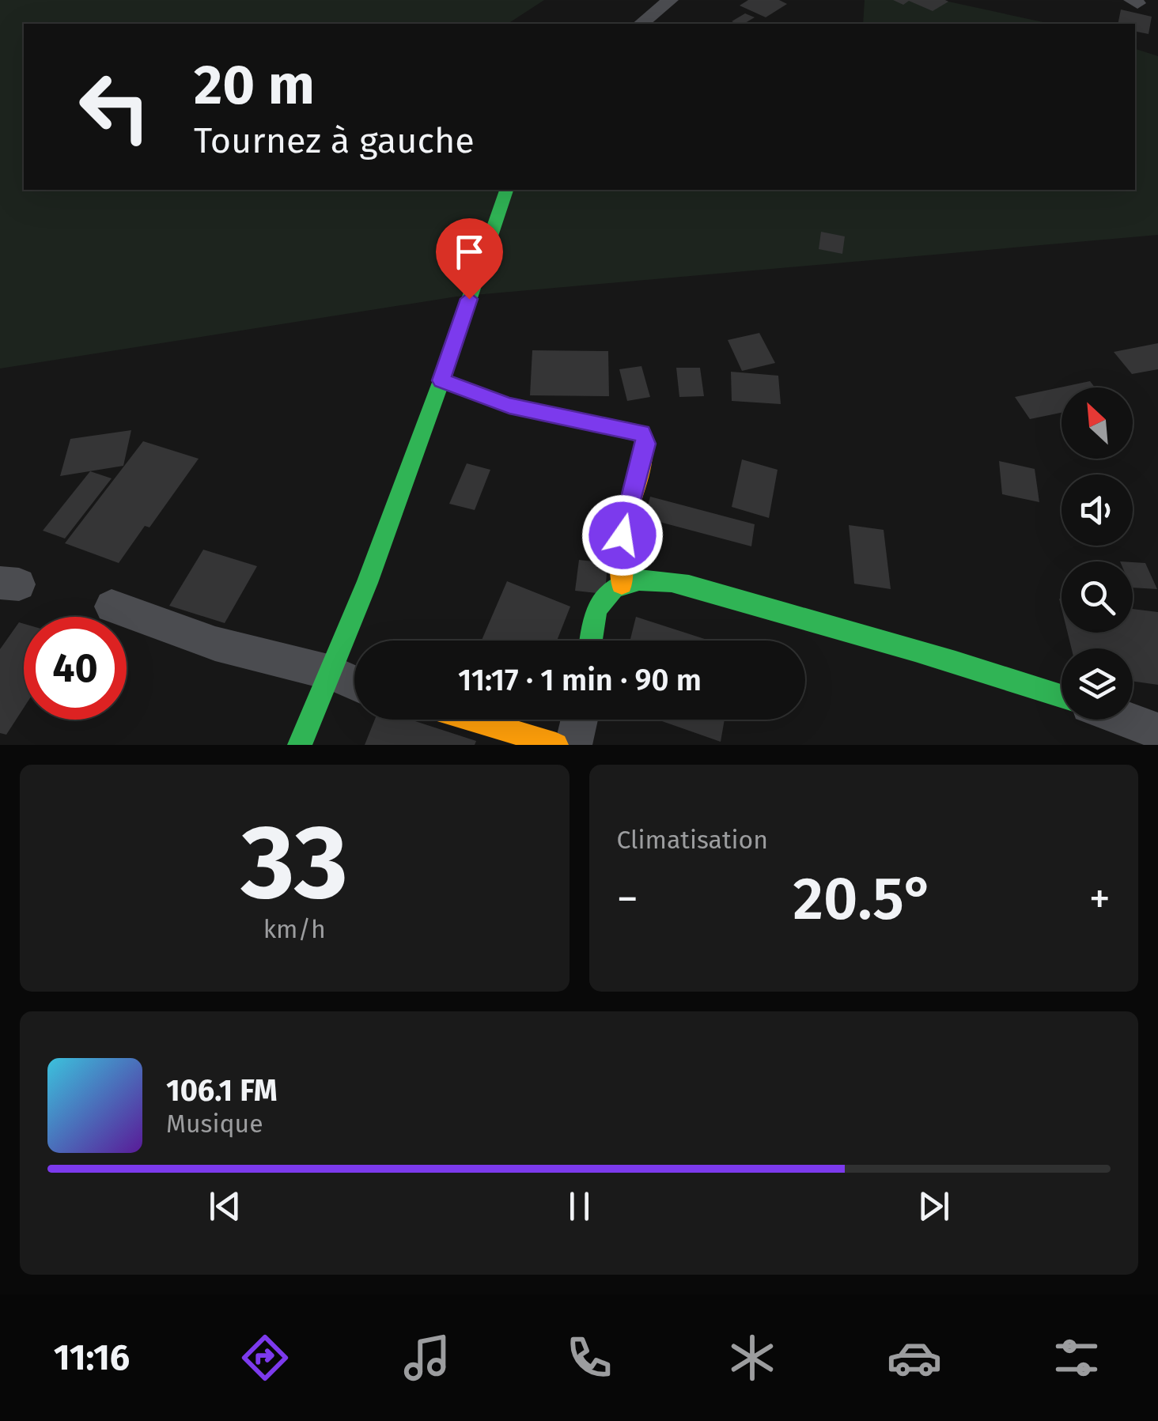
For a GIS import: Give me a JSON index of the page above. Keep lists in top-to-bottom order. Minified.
{"north":"top left","page":{"turn":["20 m","Tournez à gauche"],"limit":"40","trip":"11:17 · 1 min · 90 m","tile":[["33","km/h"],"Climatisation"],"heat":["−","20.5°","+"],"song":["106.1 FM","Musique"],"tabs":"11:16"}}
